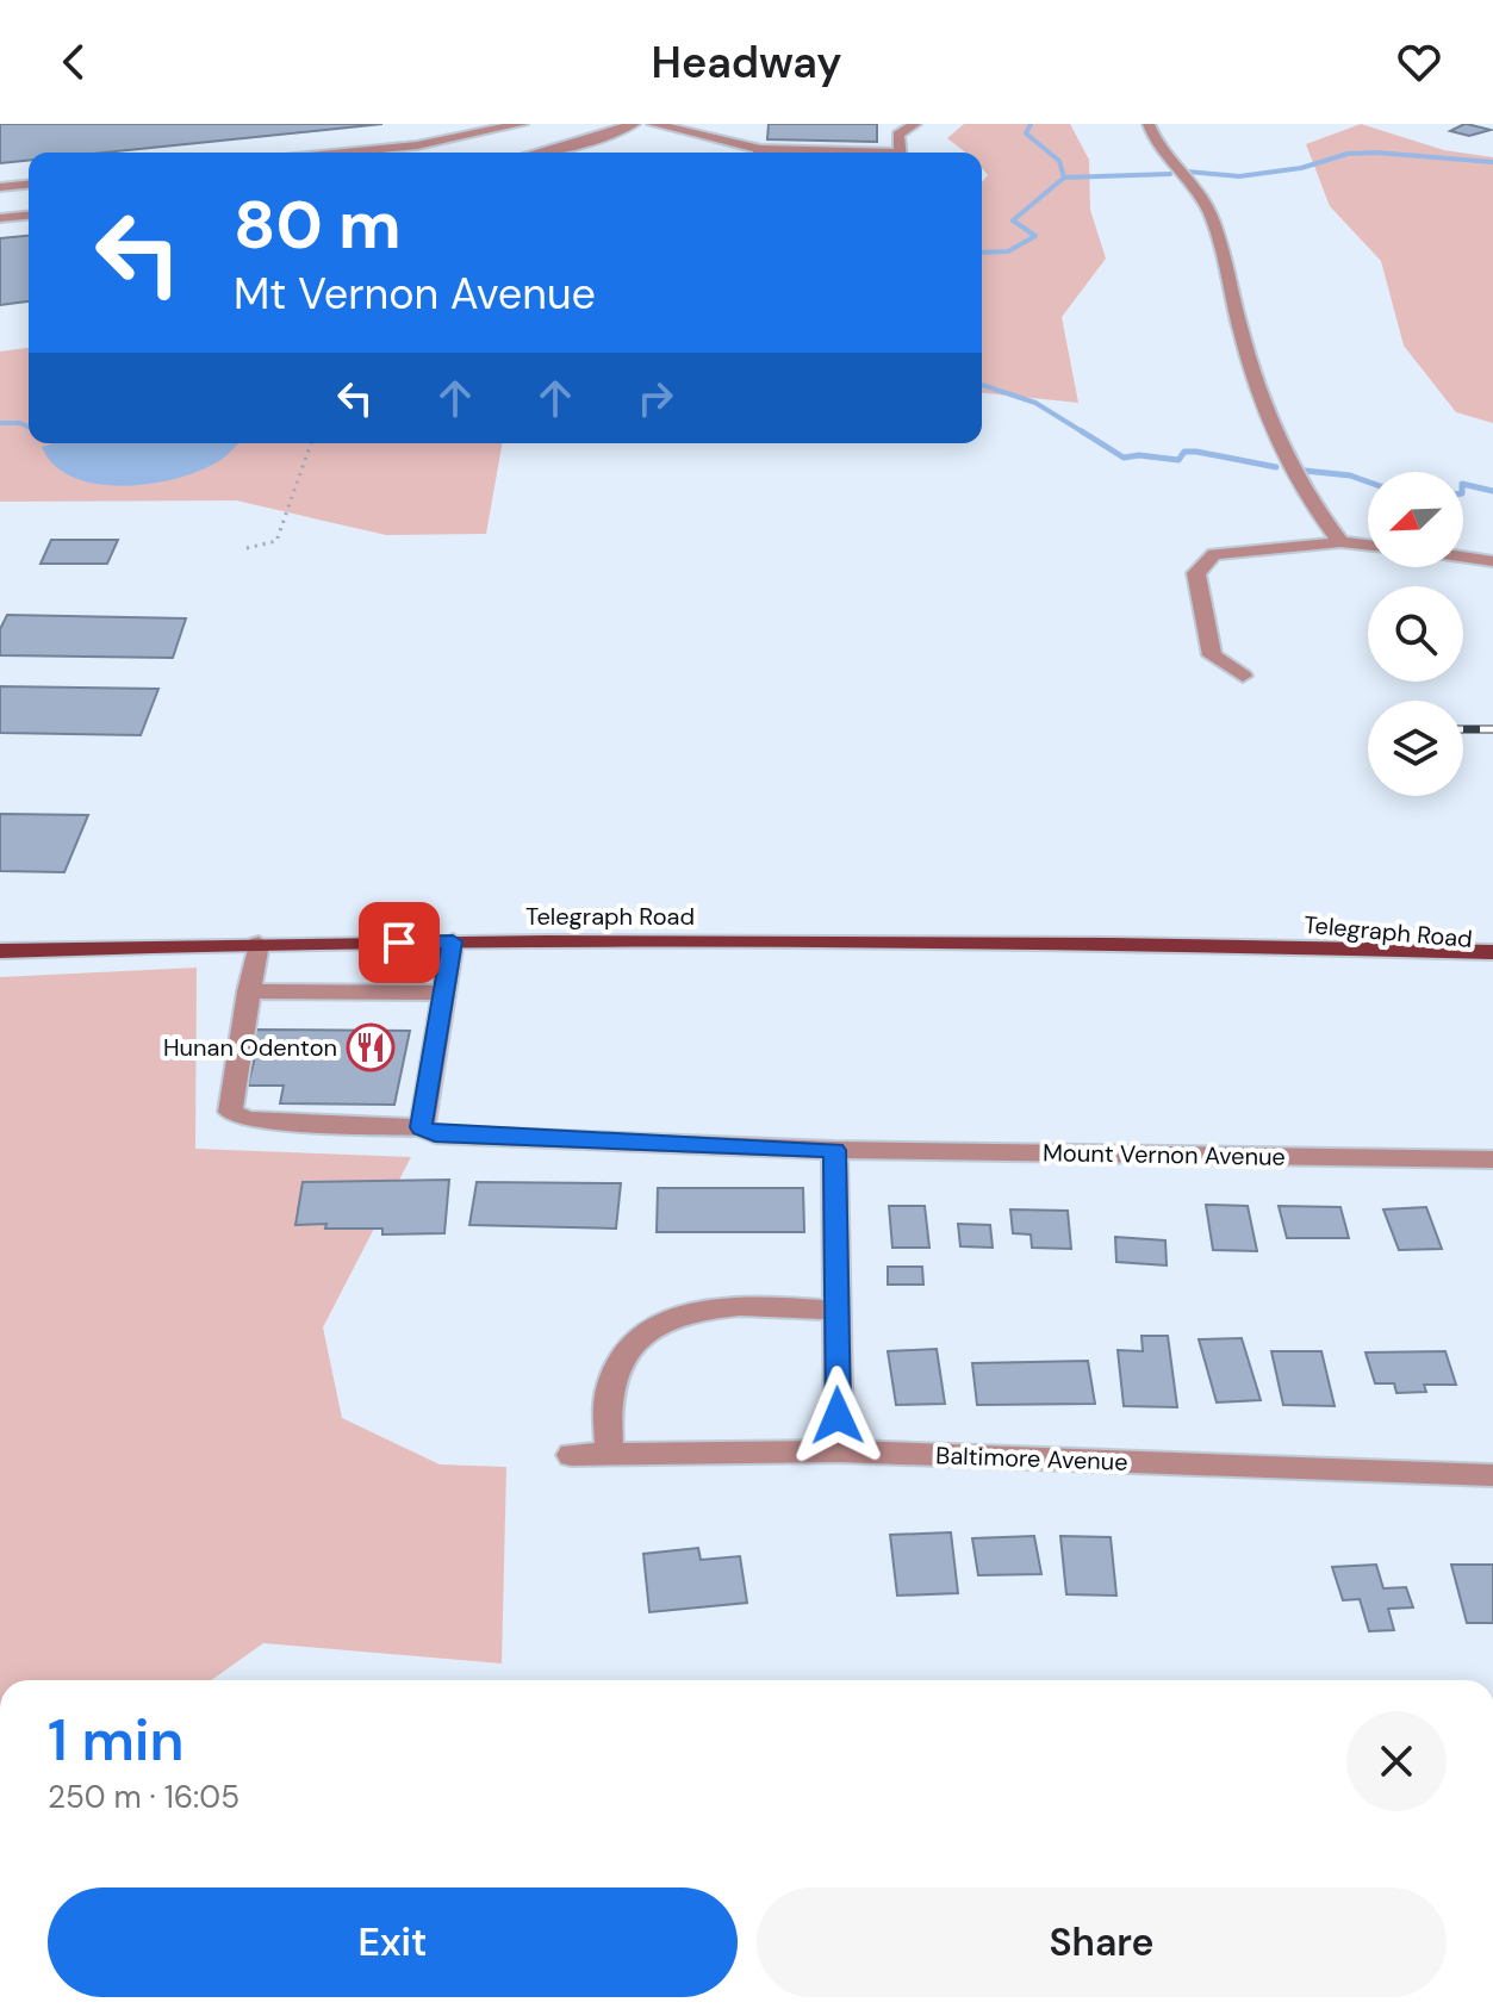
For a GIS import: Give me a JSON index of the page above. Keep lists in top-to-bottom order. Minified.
{"streets":{"main road":["Telegraph Road"],"street":["Mount Vernon Avenue","Baltimore Avenue"]},"places":{"restaurant":["Hunan Odenton"]},"north":"bottom left","page":{"header":"Headway","turn":["80 m","Mt Vernon Avenue"],"heading":["1 min","250 m · 16:05"],"buttons":["Exit","Share"]}}
